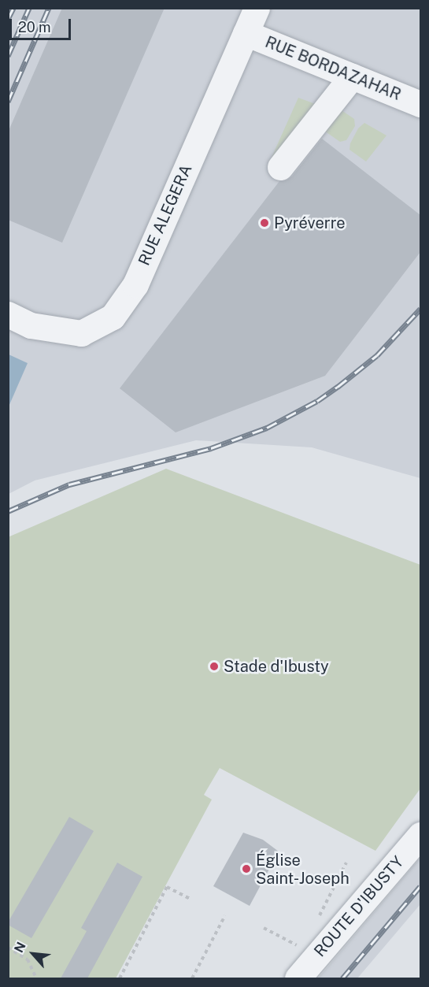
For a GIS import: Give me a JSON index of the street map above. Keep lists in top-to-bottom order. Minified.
{"streets":{"street":["RUE BORDAZAHAR","RUE ALEGERA","ROUTE D'IBUSTY"]},"crossings":[["RUE BORDAZAHAR","RUE ALEGERA"]],"places":["Pyréverre","Stade d'Ibusty","Église Saint-Joseph"],"scale_bar":"20 m","north":"top left"}
